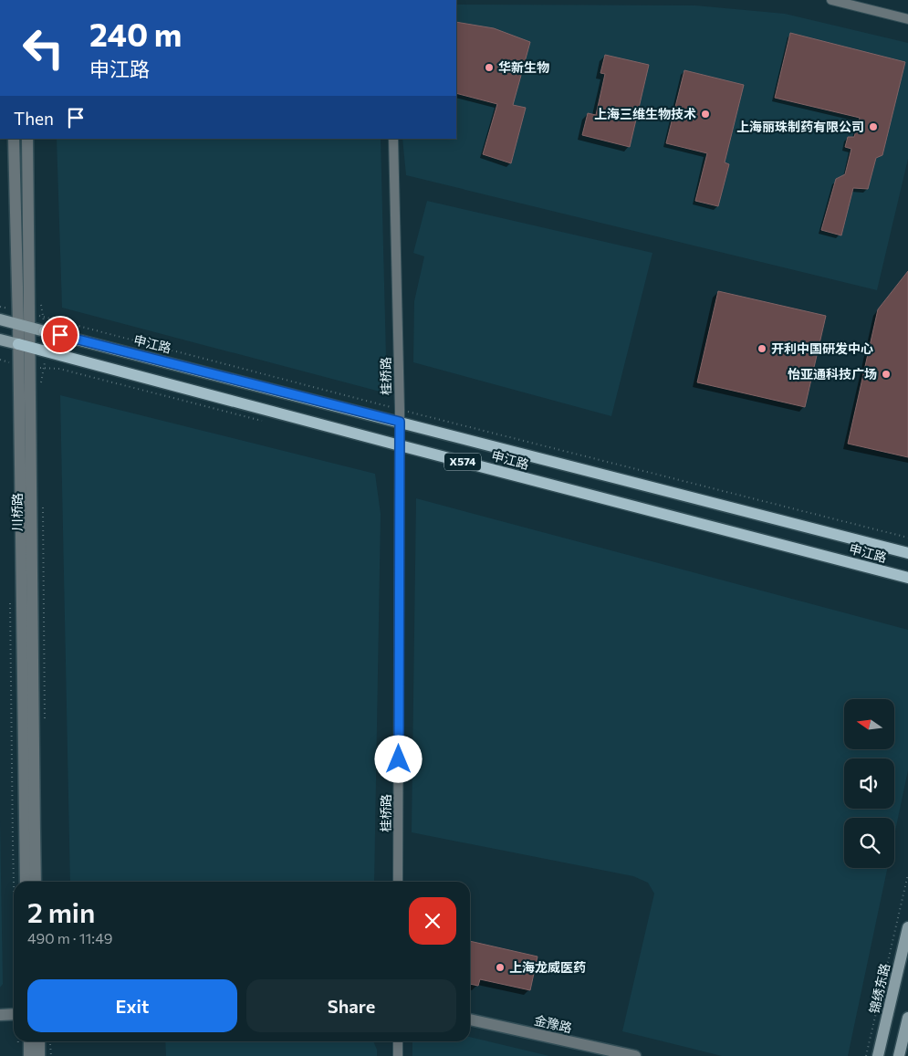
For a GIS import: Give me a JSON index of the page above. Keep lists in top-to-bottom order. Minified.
{"streets":{"main road":["申江路","X574","锦绣东路"],"street":["桂桥路","川桥路","金豫路"]},"crossings":[["申江路","桂桥路"],["申江路","川桥路"]],"places":["华新生物","上海三维生物技术","上海丽珠制药有限公司","开利中国研发中心","怡亚通科技广场","上海龙威医药"],"north":"left","page":{"turn":["240 m","申江路"],"then":"Then","heading":["2 min","490 m · 11:49"],"buttons":["Exit","Share"]}}
